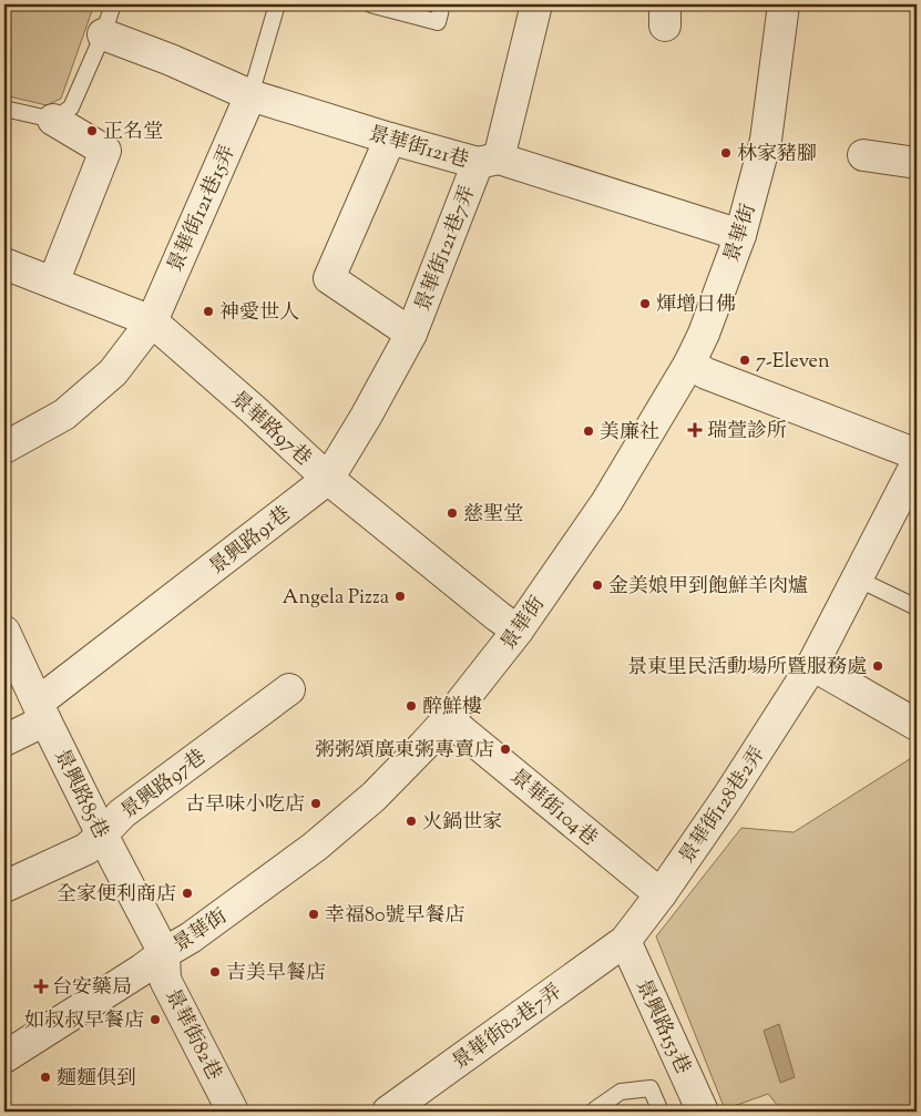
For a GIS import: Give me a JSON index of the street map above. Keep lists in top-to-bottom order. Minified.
{"streets":{"street":["景華街121巷","景華街121巷15弄","景華街","景華街121巷7弄","景華路97巷","景興路91巷","景興路97巷","景興路85巷","景華街128巷2弄","景華街104巷","景華街82巷7弄","景興路153巷","景華街82巷"]},"crossings":[["景華街121巷","景華街121巷15弄"],["景華街121巷","景華街"],["景華街121巷","景華街121巷7弄"],["景華街121巷15弄","景華路97巷"],["景華街","景華路97巷"],["景華街","景興路85巷"],["景華街","景華街104巷"],["景華街","景華街82巷"],["景華街121巷7弄","景興路91巷"],["景華路97巷","景興路91巷"],["景興路91巷","景興路85巷"],["景興路97巷","景興路85巷"],["景興路85巷","景華街82巷"],["景華街128巷2弄","景華街104巷"],["景華街128巷2弄","景華街82巷7弄"],["景華街128巷2弄","景興路153巷"],["景華街82巷7弄","景興路153巷"]],"places":{"other":["正名堂","林家豬腳","煇增日佛","神愛世人","7-Eleven","美廉社","慈聖堂","金美娘甲到飽鮮羊肉爐","Angela Pizza","景東里民活動場所暨服務處","醉鮮樓","粥粥頌廣東粥專賣店","古早味小吃店","火鍋世家","全家便利商店","幸福80號早餐店","吉美早餐店","如叔叔早餐店","麵麵俱到"],"health":["瑞萱診所","台安藥局"]}}
